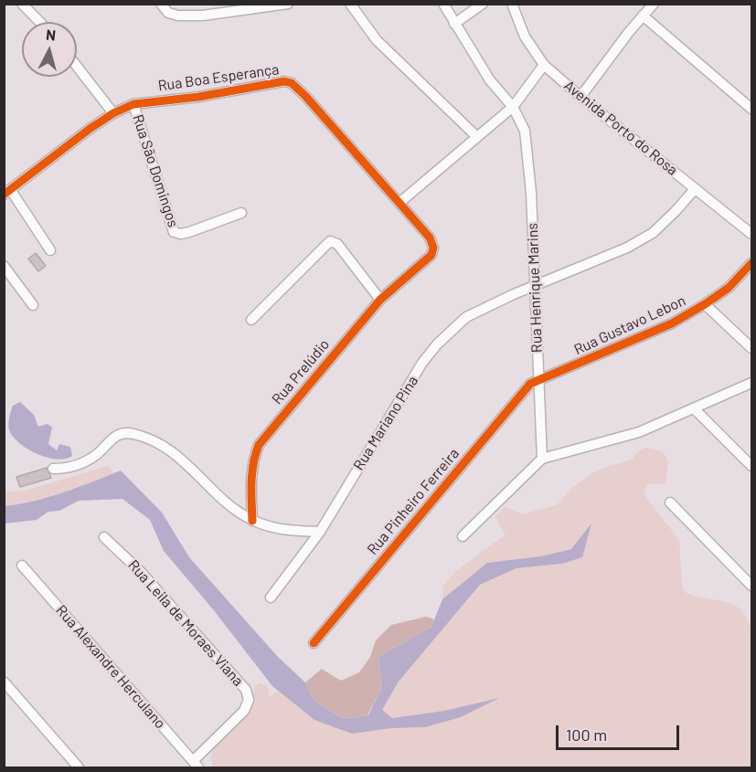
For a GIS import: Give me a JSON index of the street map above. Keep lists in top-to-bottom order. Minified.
{"streets":{"street":["Rua Boa Esperança","Avenida Porto do Rosa","Rua São Domingos","Rua Henrique Marins","Rua Gustavo Lebon","Rua Prelúdio","Rua Mariano Pina","Rua Pinheiro Ferreira","Rua Leila de Moraes Viana","Rua Alexandre Herculano"]},"crossings":[["Rua Boa Esperança","Rua São Domingos"],["Rua Boa Esperança","Rua Prelúdio"],["Avenida Porto do Rosa","Rua Mariano Pina"],["Rua Henrique Marins","Rua Gustavo Lebon"],["Rua Henrique Marins","Rua Mariano Pina"],["Rua Henrique Marins","Rua Pinheiro Ferreira"],["Rua Gustavo Lebon","Rua Pinheiro Ferreira"],["Rua Leila de Moraes Viana","Rua Alexandre Herculano"]],"scale_bar":"100 m","north":"top"}
